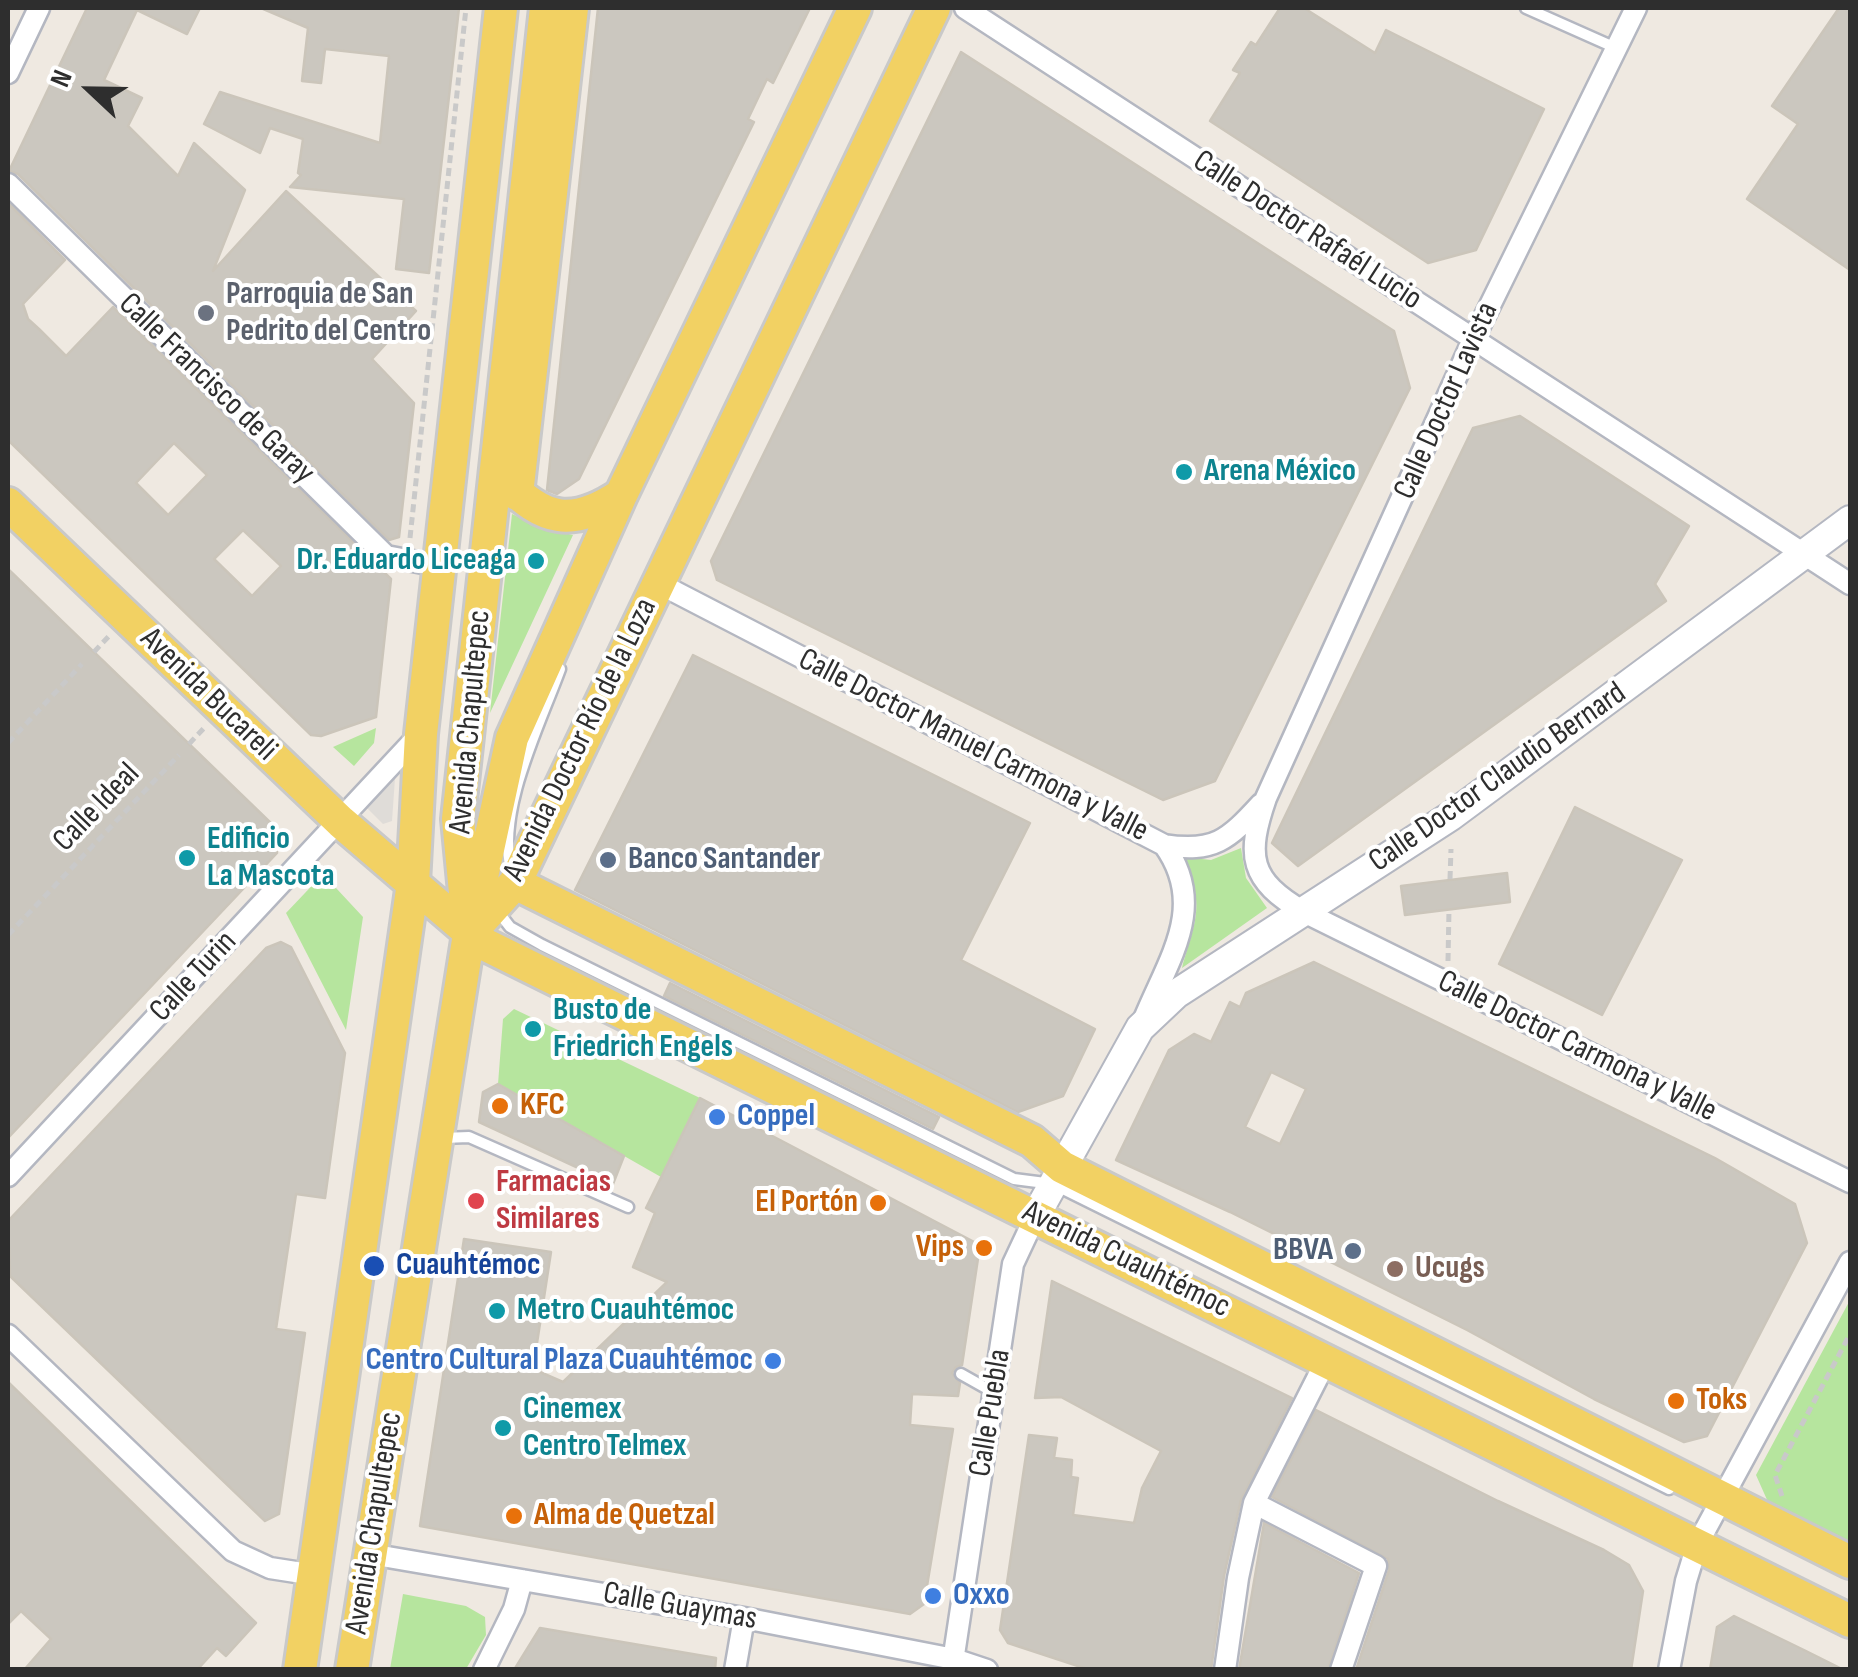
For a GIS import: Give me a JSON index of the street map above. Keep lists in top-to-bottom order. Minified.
{"streets":{"main road":["Avenida Bucareli","Avenida Chapultepec","Avenida Doctor Río de la Loza","Avenida Cuauhtémoc"],"street":["Calle Doctor Rafaél Lucio","Calle Francisco de Garay","Calle Doctor Lavista","Calle Doctor Manuel Carmona y Valle","Calle Doctor Claudio Bernard","Calle Turin","Calle Doctor Carmona y Valle","Calle Puebla","Calle Guaymas"],"path":["Calle Ideal"]},"crossings":[["Calle Doctor Rafaél Lucio","Calle Doctor Lavista"],["Calle Doctor Rafaél Lucio","Calle Doctor Claudio Bernard"],["Calle Francisco de Garay","Avenida Chapultepec"],["Calle Doctor Lavista","Calle Doctor Manuel Carmona y Valle"],["Avenida Bucareli","Avenida Chapultepec"],["Avenida Bucareli","Calle Turin"],["Avenida Bucareli","Avenida Cuauhtémoc"],["Avenida Chapultepec","Avenida Doctor Río de la Loza"],["Avenida Chapultepec","Calle Turin"],["Avenida Chapultepec","Avenida Cuauhtémoc"],["Avenida Chapultepec","Calle Guaymas"],["Avenida Doctor Río de la Loza","Calle Doctor Manuel Carmona y Valle"],["Avenida Doctor Río de la Loza","Avenida Cuauhtémoc"],["Calle Doctor Claudio Bernard","Calle Doctor Carmona y Valle"],["Avenida Cuauhtémoc","Calle Puebla"],["Calle Puebla","Calle Guaymas"]],"places":["Parroquia de San Pedrito del Centro","Arena México","Dr. Eduardo Liceaga","Edificio La Mascota","Banco Santander","Busto de Friedrich Engels","KFC","Coppel","Farmacias Similares","El Portón","Vips","BBVA","Cuauhtémoc","Ucugs","Metro Cuauhtémoc","Centro Cultural Plaza Cuauhtémoc","Toks","Cinemex Centro Telmex","Alma de Quetzal","Oxxo"],"north":"left"}
